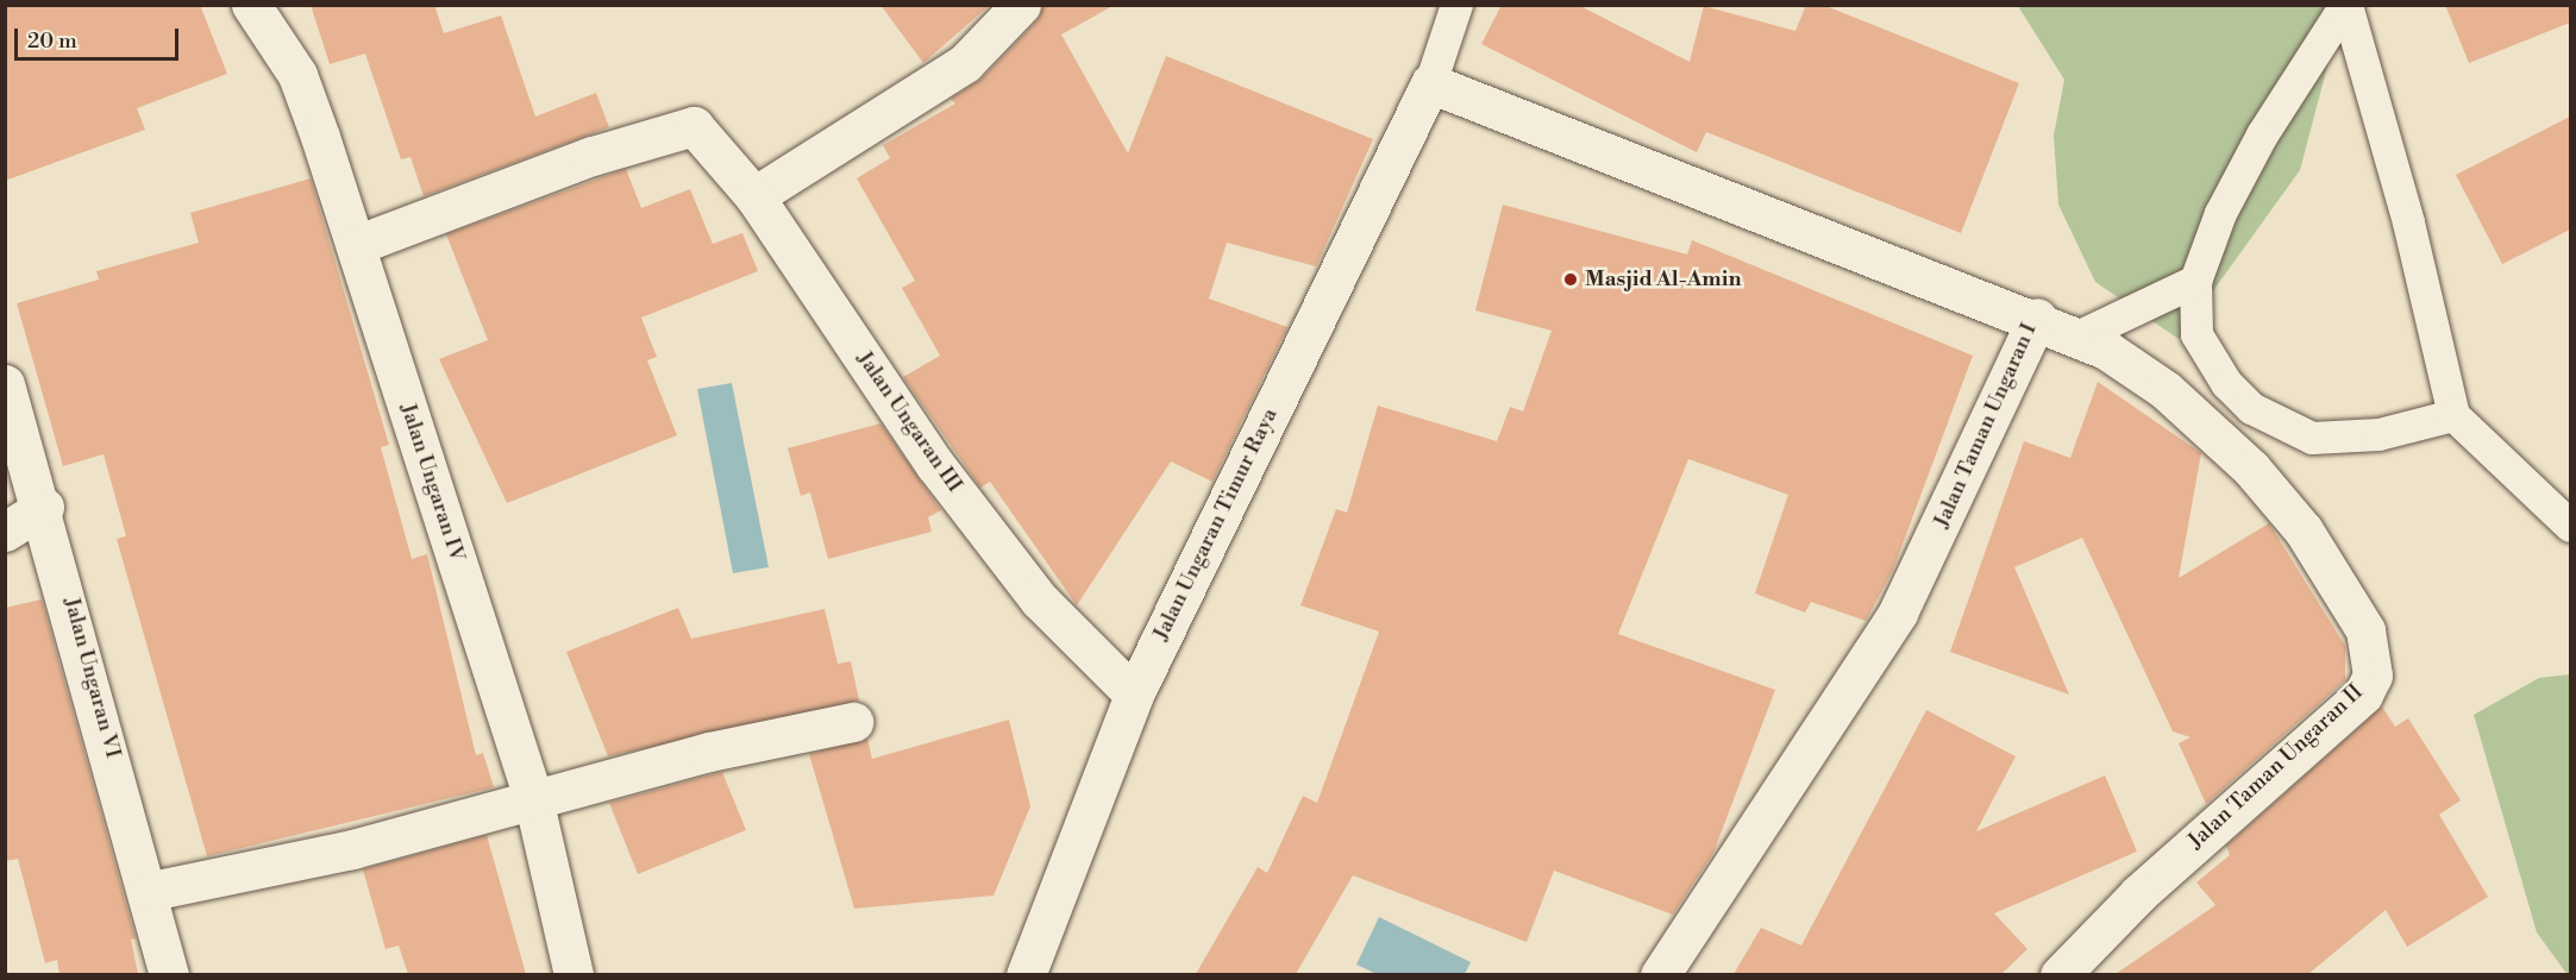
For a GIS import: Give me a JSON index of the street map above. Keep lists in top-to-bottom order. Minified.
{"streets":{"street":["Jalan Ungaran III","Jalan Taman Ungaran I","Jalan Ungaran IV","Jalan Ungaran Timur Raya","Jalan Ungaran VI","Jalan Taman Ungaran II"]},"crossings":[["Jalan Ungaran III","Jalan Ungaran IV"],["Jalan Ungaran III","Jalan Ungaran Timur Raya"],["Jalan Taman Ungaran I","Jalan Ungaran Timur Raya"],["Jalan Taman Ungaran I","Jalan Taman Ungaran II"]],"places":["Masjid Al-Amin"],"scale_bar":"20 m"}
